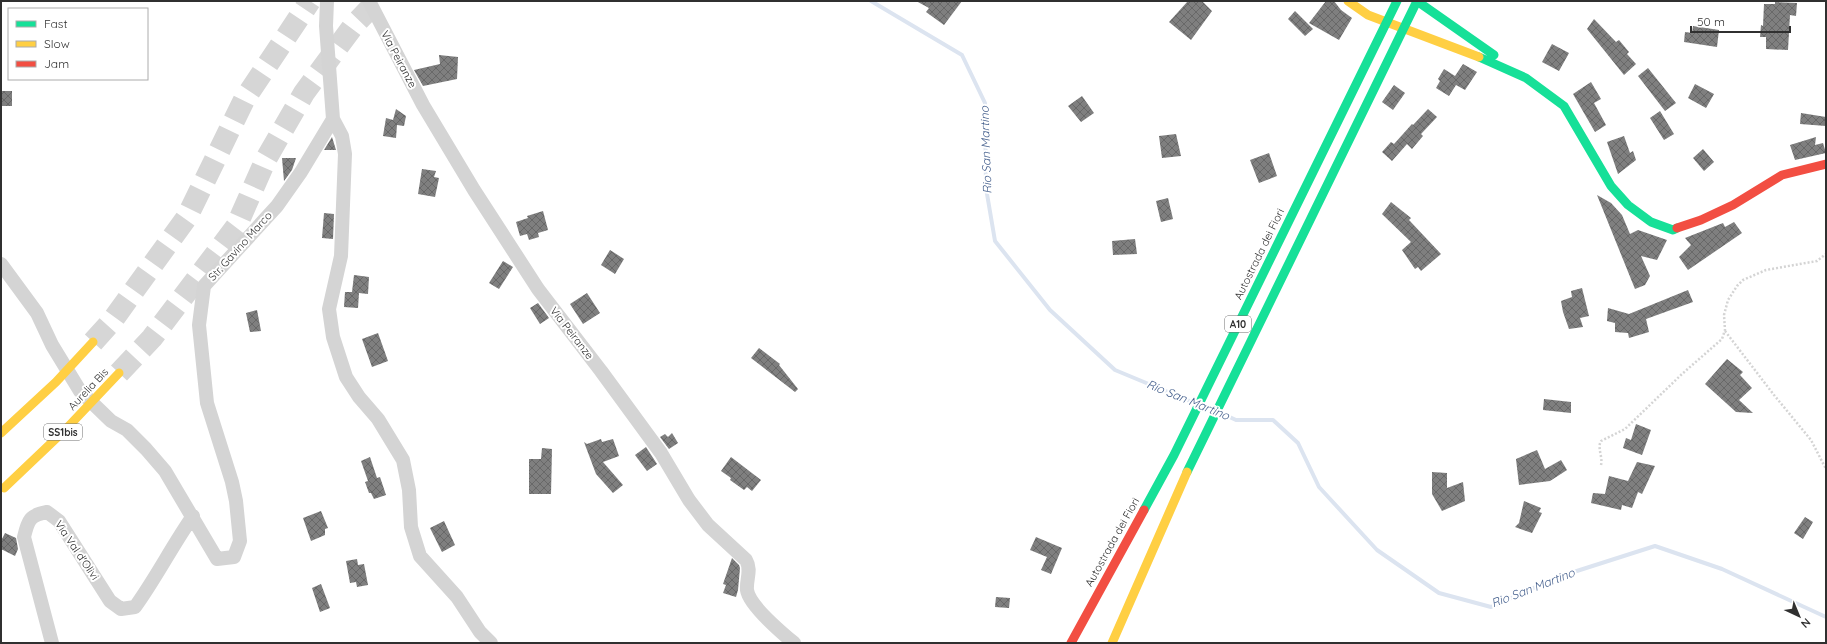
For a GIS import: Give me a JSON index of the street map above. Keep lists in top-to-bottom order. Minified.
{"streets":{"main road":["Autostrada dei Fiori","A10","Aurelia Bis","SS1bis"],"street":["Via Peiranze","Str. Gavino Marco","Via Val d'Olivi"]},"crossings":[["Str. Gavino Marco","Via Val d'Olivi"]],"water":["Rio San Martino"],"legend":["Fast","Slow","Jam"],"scale_bar":"50 m","north":"bottom right"}
